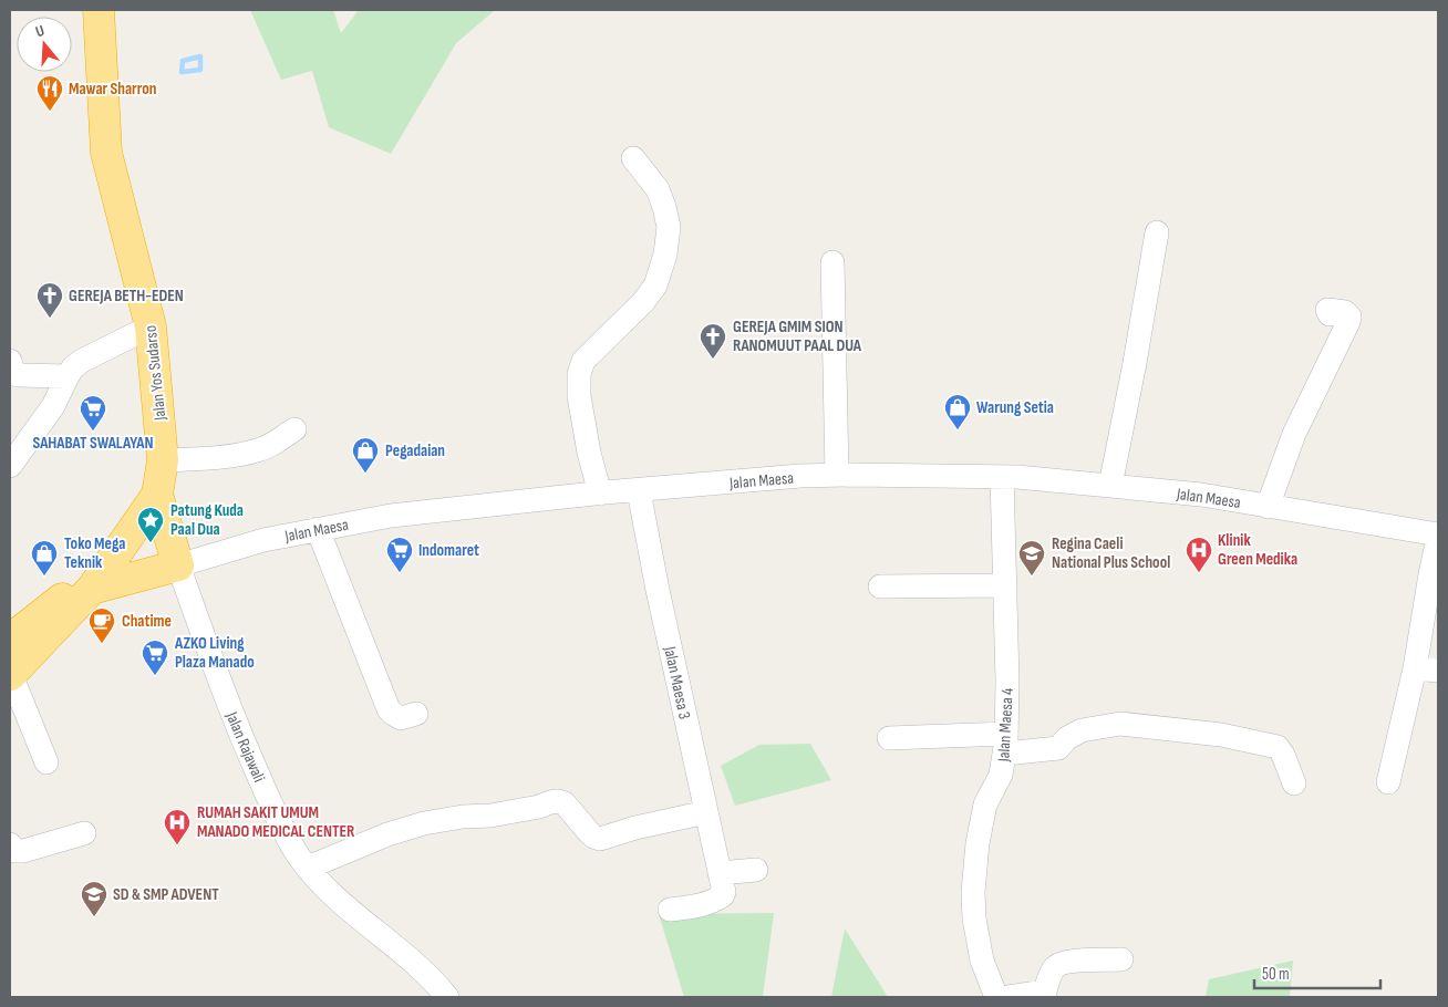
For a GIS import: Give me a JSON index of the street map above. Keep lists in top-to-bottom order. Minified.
{"streets":{"highway":["Jalan Yos Sudarso","Jalan Maesa"],"street":["Jalan Maesa 3","Jalan Maesa 4","Jalan Rajawali"]},"crossings":[["Jalan Yos Sudarso","Jalan Maesa"],["Jalan Maesa","Jalan Maesa 3"],["Jalan Maesa","Jalan Maesa 4"],["Jalan Maesa","Jalan Rajawali"]],"places":{"restaurant":["Mawar Sharron"],"church":["GEREJA BETH-EDEN","GEREJA GMIM SION RANOMUUT PAAL DUA"],"shop":["Warung Setia","Pegadaian","Toko Mega Teknik"],"supermarket":["SAHABAT SWALAYAN","Indomaret","AZKO Living Plaza Manado"],"place":["Patung Kuda Paal Dua"],"hospital":["Klinik Green Medika","RUMAH SAKIT UMUM MANADO MEDICAL CENTER"],"school or university":["Regina Caeli National Plus School","SD & SMP ADVENT"],"cafe":["Chatime"]},"scale_bar":"50 m","north":"top"}
